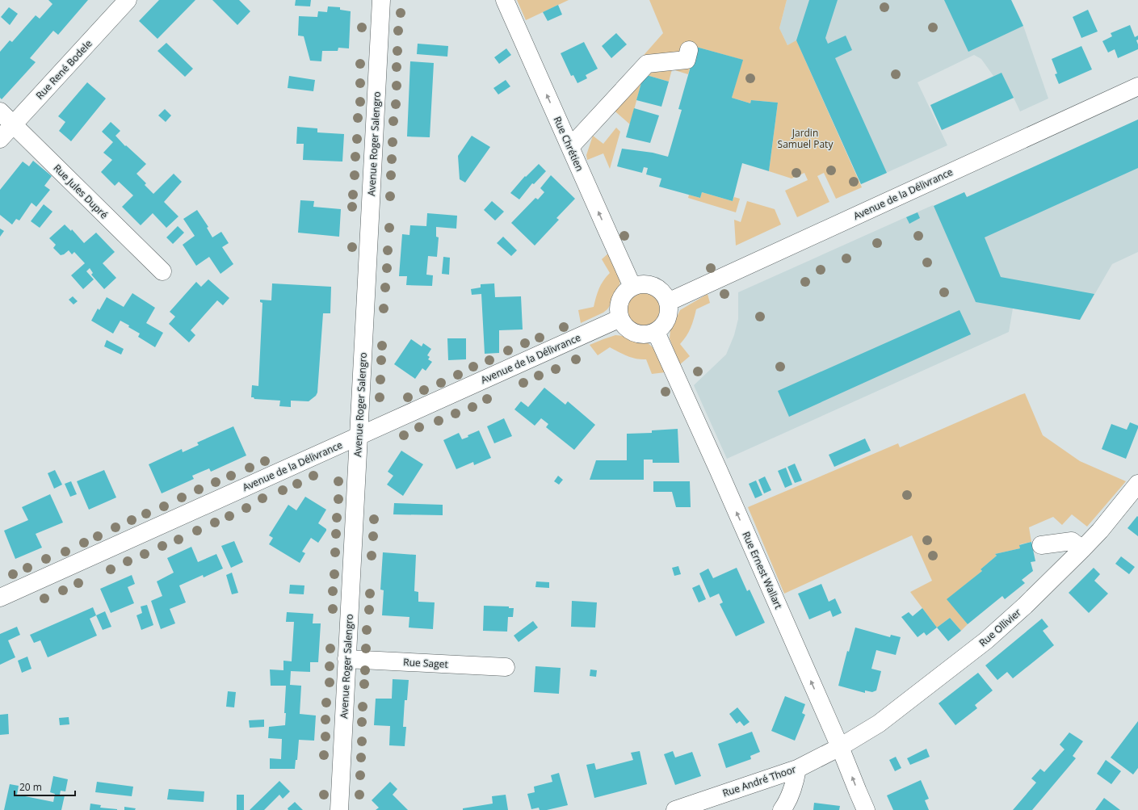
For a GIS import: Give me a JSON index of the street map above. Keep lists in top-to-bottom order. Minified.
{"streets":{"street":["Rue René Bodele","Avenue Roger Salengro","Rue Chrétien","Rue Jules Dupré","Avenue de la Délivrance","Rue Ernest Wallart","Rue Ollivier","Rue Saget","Rue André Thoor"]},"crossings":[["Rue René Bodele","Rue Jules Dupré"],["Avenue Roger Salengro","Avenue de la Délivrance"],["Avenue Roger Salengro","Rue Saget"],["Rue Chrétien","Avenue de la Délivrance"],["Rue Chrétien","Rue Ernest Wallart"],["Avenue de la Délivrance","Rue Ernest Wallart"],["Rue Ernest Wallart","Rue Ollivier"],["Rue Ernest Wallart","Rue André Thoor"],["Rue Ollivier","Rue André Thoor"]],"one_way":["Rue Chrétien","Rue Ernest Wallart"],"parks":["Jardin Samuel Paty"],"scale_bar":"20 m"}
